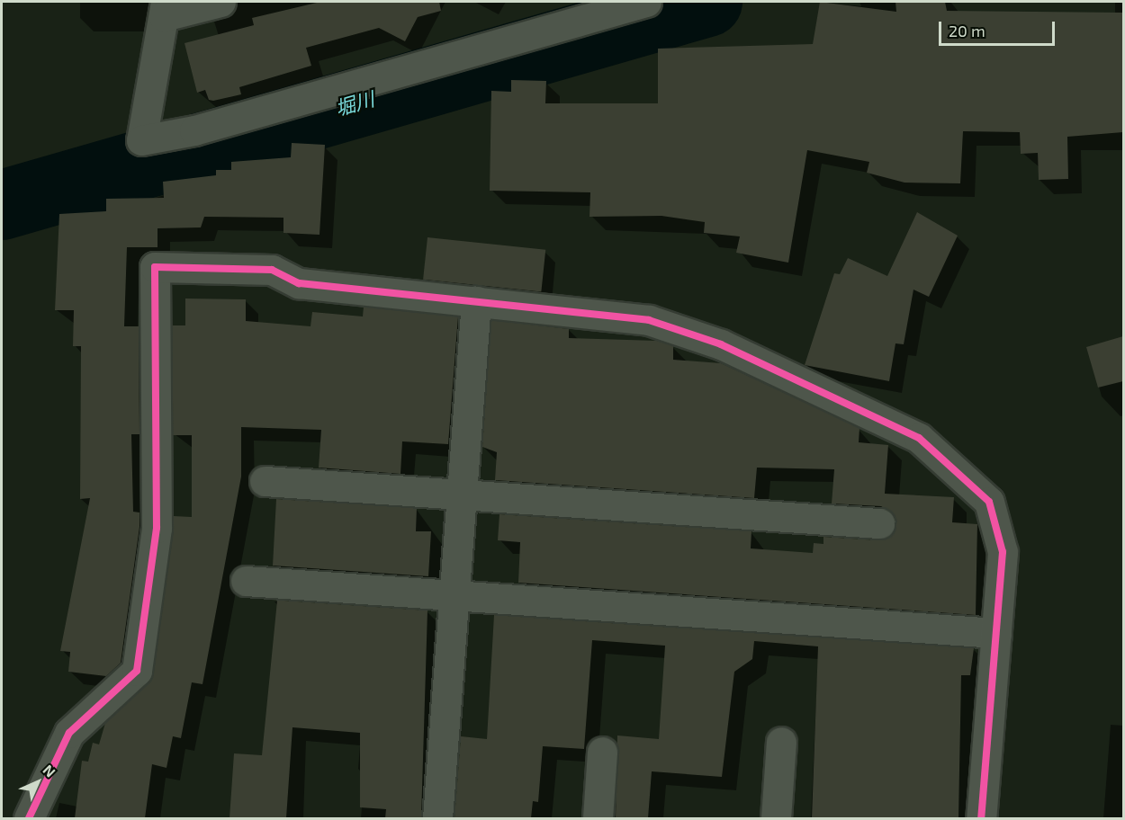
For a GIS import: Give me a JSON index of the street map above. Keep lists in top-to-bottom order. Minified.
{"water":["堀川"],"scale_bar":"20 m","north":"top right"}
